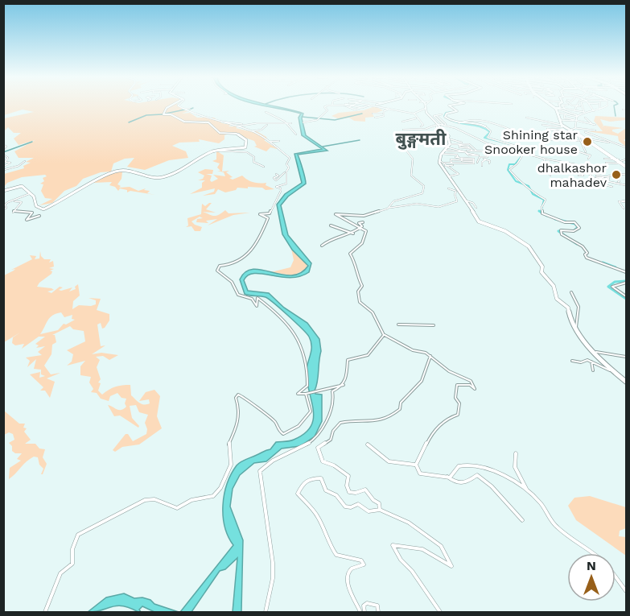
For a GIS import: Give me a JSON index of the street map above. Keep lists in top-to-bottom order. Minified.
{"districts":["बुङ्गमती"],"places":["Shining star Snooker house","dhalkashor mahadev"],"north":"top"}
